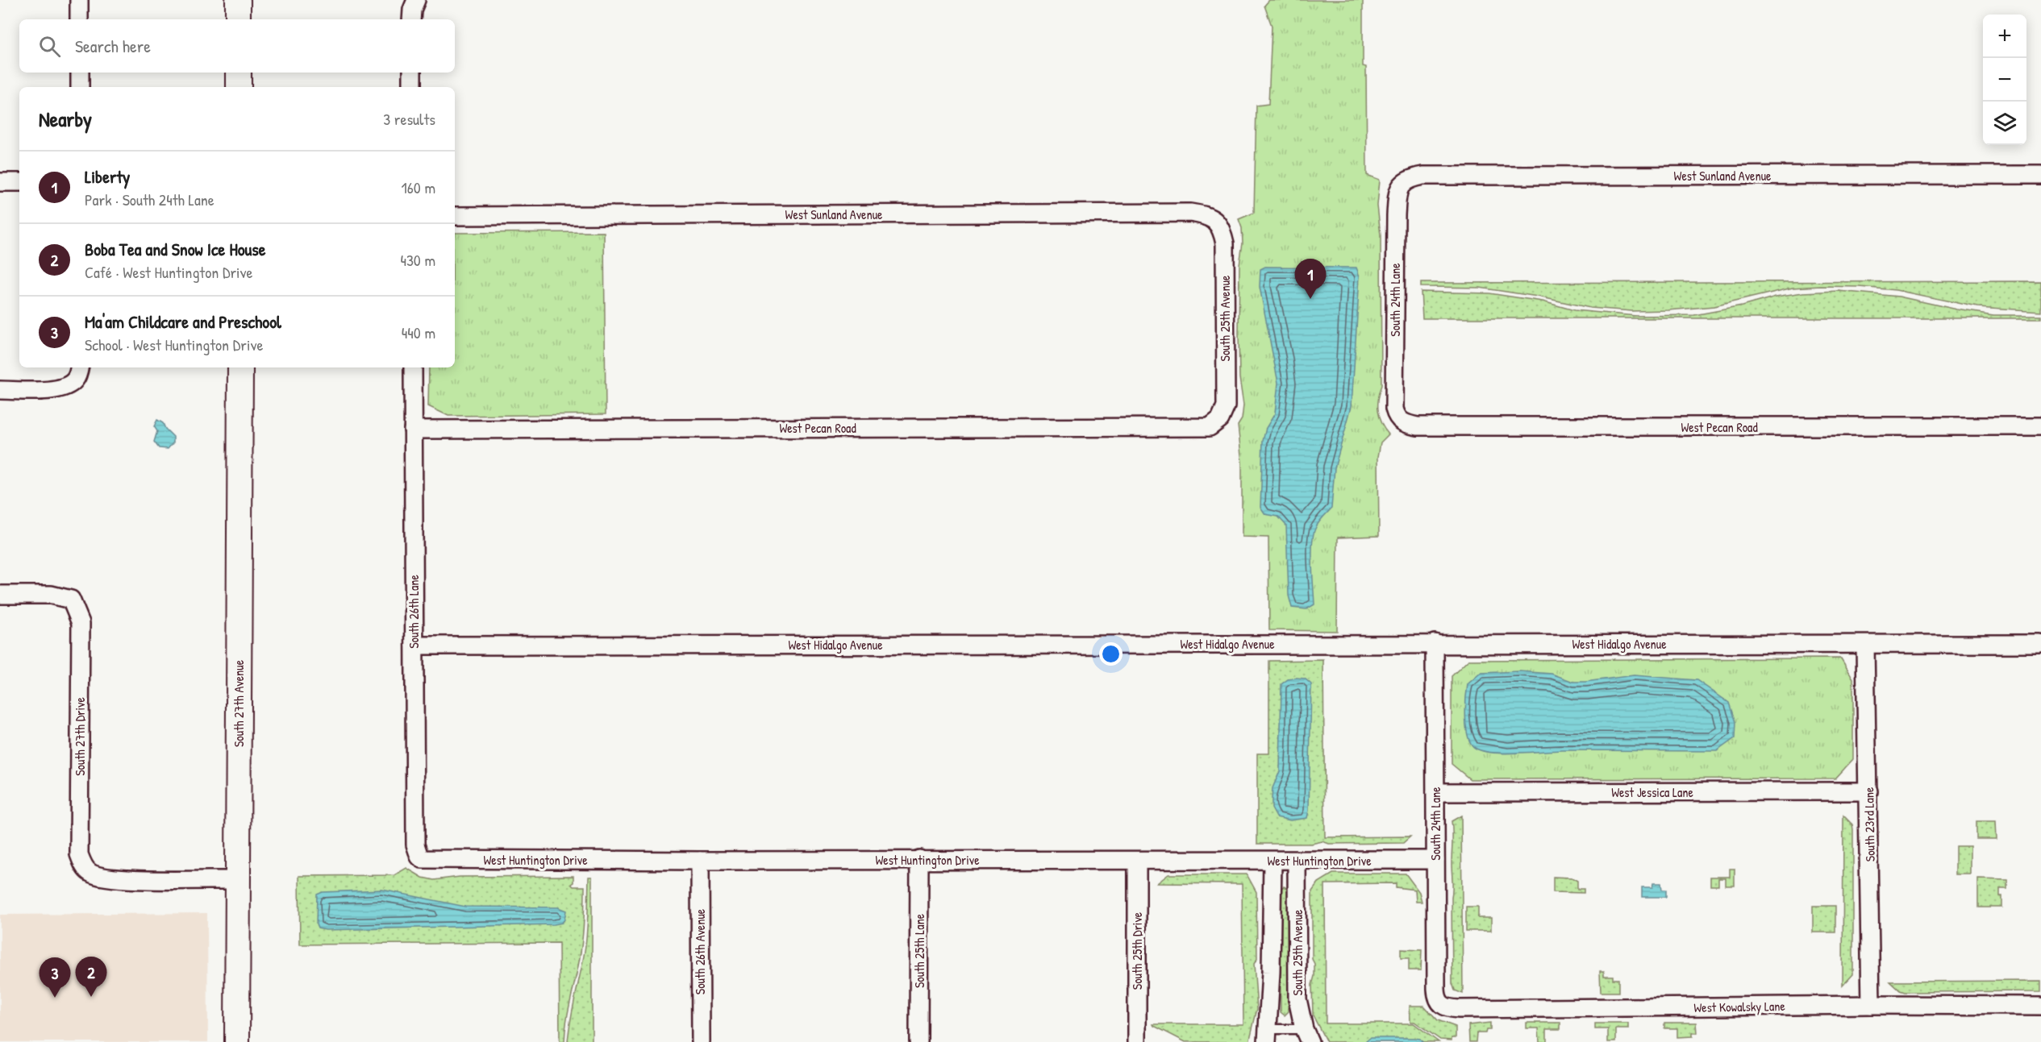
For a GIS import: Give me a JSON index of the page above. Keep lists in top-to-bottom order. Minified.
{"streets":{"main road":["South 27th Avenue"],"street":["West Sunland Avenue","South 24th Lane","South 25th Avenue","West Pecan Road","South 26th Lane","West Hidalgo Avenue","South 27th Drive","West Jessica Lane","South 23rd Lane","West Huntington Drive","South 25th Lane","South 25th Drive","South 26th Avenue","West Kowalsky Lane"]},"crossings":[["West Sunland Avenue","South 24th Lane"],["West Sunland Avenue","South 25th Avenue"],["South 24th Lane","West Pecan Road"],["South 24th Lane","West Hidalgo Avenue"],["South 24th Lane","West Jessica Lane"],["South 24th Lane","West Huntington Drive"],["South 24th Lane","West Kowalsky Lane"],["South 25th Avenue","West Pecan Road"],["South 25th Avenue","West Huntington Drive"],["West Pecan Road","South 26th Lane"],["South 26th Lane","West Hidalgo Avenue"],["South 26th Lane","West Huntington Drive"],["West Hidalgo Avenue","South 23rd Lane"],["South 27th Avenue","South 27th Drive"],["West Jessica Lane","South 23rd Lane"],["South 23rd Lane","West Kowalsky Lane"],["West Huntington Drive","South 25th Lane"],["West Huntington Drive","South 25th Drive"],["West Huntington Drive","South 26th Avenue"]],"page":{"map_buttons":["+","−"],"search":"Search here","heading":["Nearby","3 results"],"list":[{"mark":"1","name":"Liberty","note":"Park · South 24th Lane","value":"160 m"},{"mark":"2","name":"Boba Tea and Snow Ice House","note":"Café · West Huntington Drive","value":"430 m"},{"mark":"3","name":"Ma'am Childcare and Preschool","note":"School · West Huntington Drive","value":"440 m"}],"pins":["1","2","3"]}}
